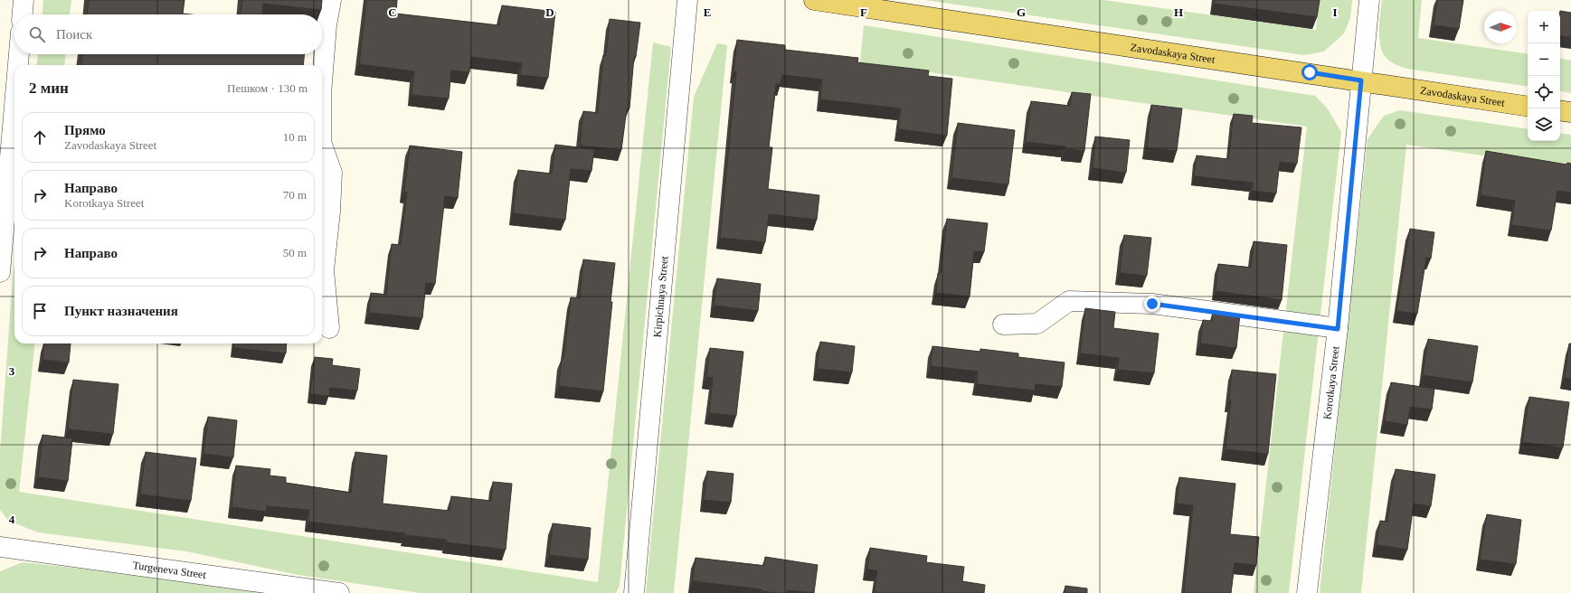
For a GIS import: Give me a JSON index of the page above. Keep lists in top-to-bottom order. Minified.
{"streets":{"main road":["Zavodaskaya Street"],"street":["Kirpichnaya Street","Korotkaya Street","Turgeneva Street"]},"crossings":[["Zavodaskaya Street","Korotkaya Street"]],"north":"right","page":{"map_buttons":["+","−"],"search":"Поиск","heading":["2 мин","Пешком · 130 m"],"list":[["Прямо","Zavodaskaya Street","10 m"],["Направо","Korotkaya Street","70 m"],["Направо","50 m"],"Пункт назначения"]},"grid":{"columns":["C","D","E","F","G","H","I"],"rows":["3","4"]}}
